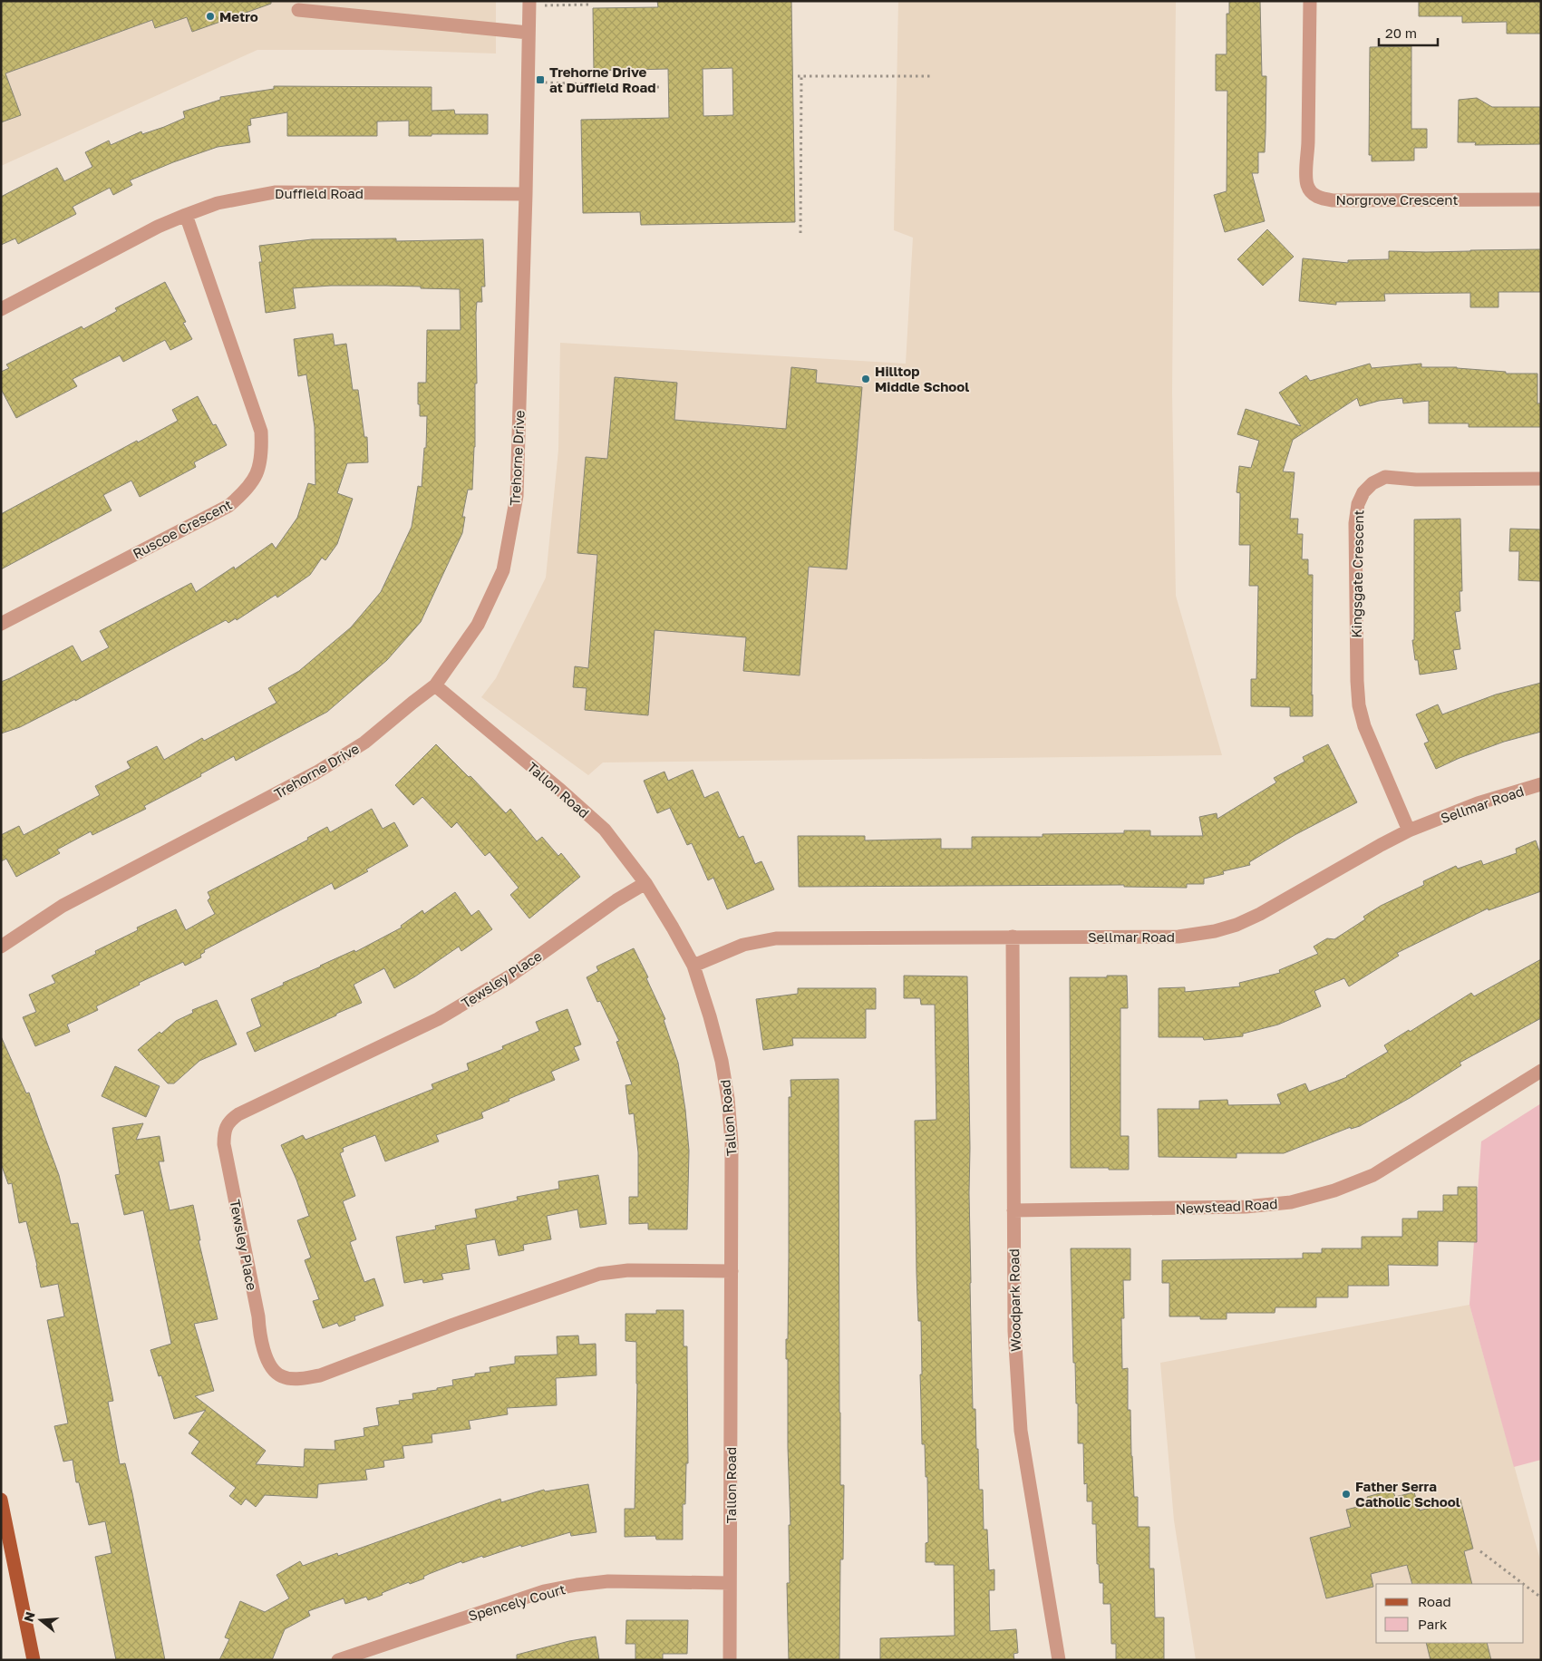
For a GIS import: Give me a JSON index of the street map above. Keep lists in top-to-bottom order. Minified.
{"streets":{"street":["Duffield Road","Norgrove Crescent","Trehorne Drive","Ruscoe Crescent","Kingsgate Crescent","Tallon Road","Sellmar Road","Tewsley Place","Newstead Road","Woodpark Road","Spencely Court"]},"crossings":[["Duffield Road","Trehorne Drive"],["Duffield Road","Ruscoe Crescent"],["Trehorne Drive","Tallon Road"],["Kingsgate Crescent","Sellmar Road"],["Tallon Road","Sellmar Road"],["Tallon Road","Tewsley Place"],["Tallon Road","Spencely Court"],["Sellmar Road","Woodpark Road"],["Newstead Road","Woodpark Road"]],"places":{"other":["Metro","Hilltop Middle School","Father Serra Catholic School"],"transit":["Trehorne Drive at Duffield Road"]},"legend":["Road","Park"],"scale_bar":"20 m","north":"left"}
